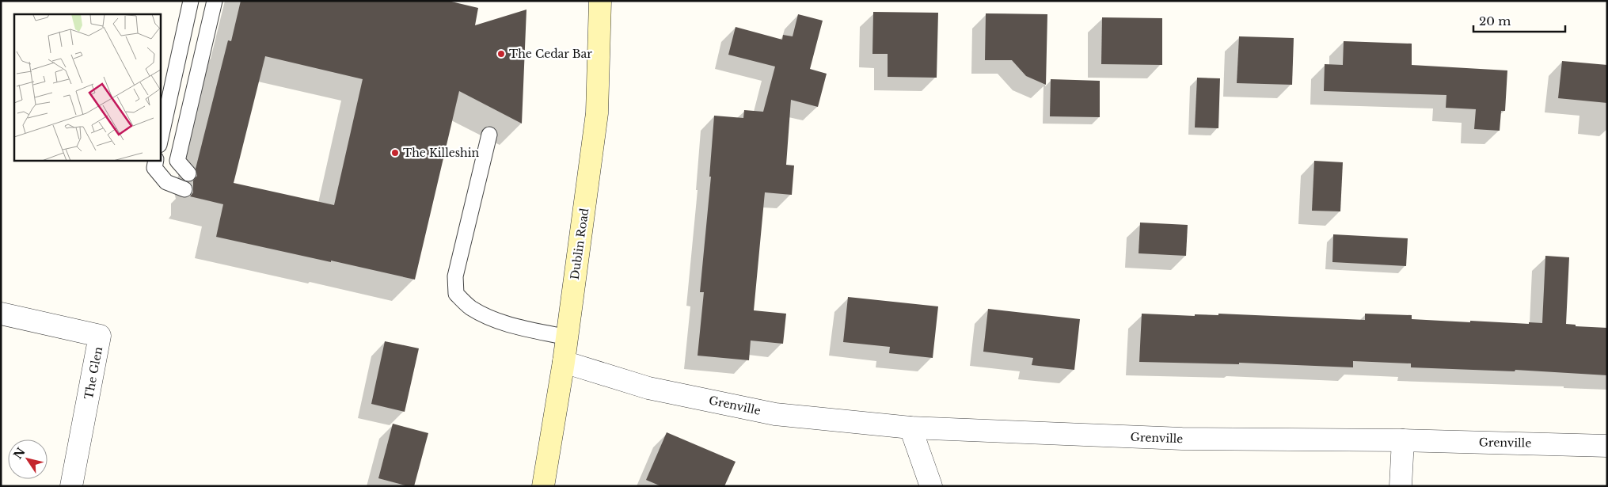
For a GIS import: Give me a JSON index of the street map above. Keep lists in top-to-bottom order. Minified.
{"streets":{"main road":["Dublin Road"],"street":["The Glen","Grenville"]},"crossings":[["Dublin Road","Grenville"]],"places":["The Cedar Bar","The Killeshin"],"scale_bar":"20 m","north":"top left"}
